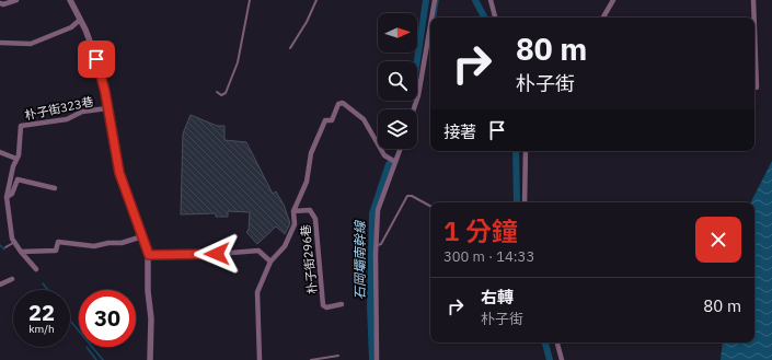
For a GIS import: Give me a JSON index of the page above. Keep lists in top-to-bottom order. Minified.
{"streets":{"street":["朴子街323巷","朴子街296巷"]},"water":["石岡壩南幹線"],"north":"right","page":{"turn":["80 m","朴子街"],"then":"接著","heading":["1 分鐘","300 m · 14:33"],"list":[{"name":"右轉","note":"朴子街","value":"80 m"}],"speed":"22 km/h","limit":"30"}}
